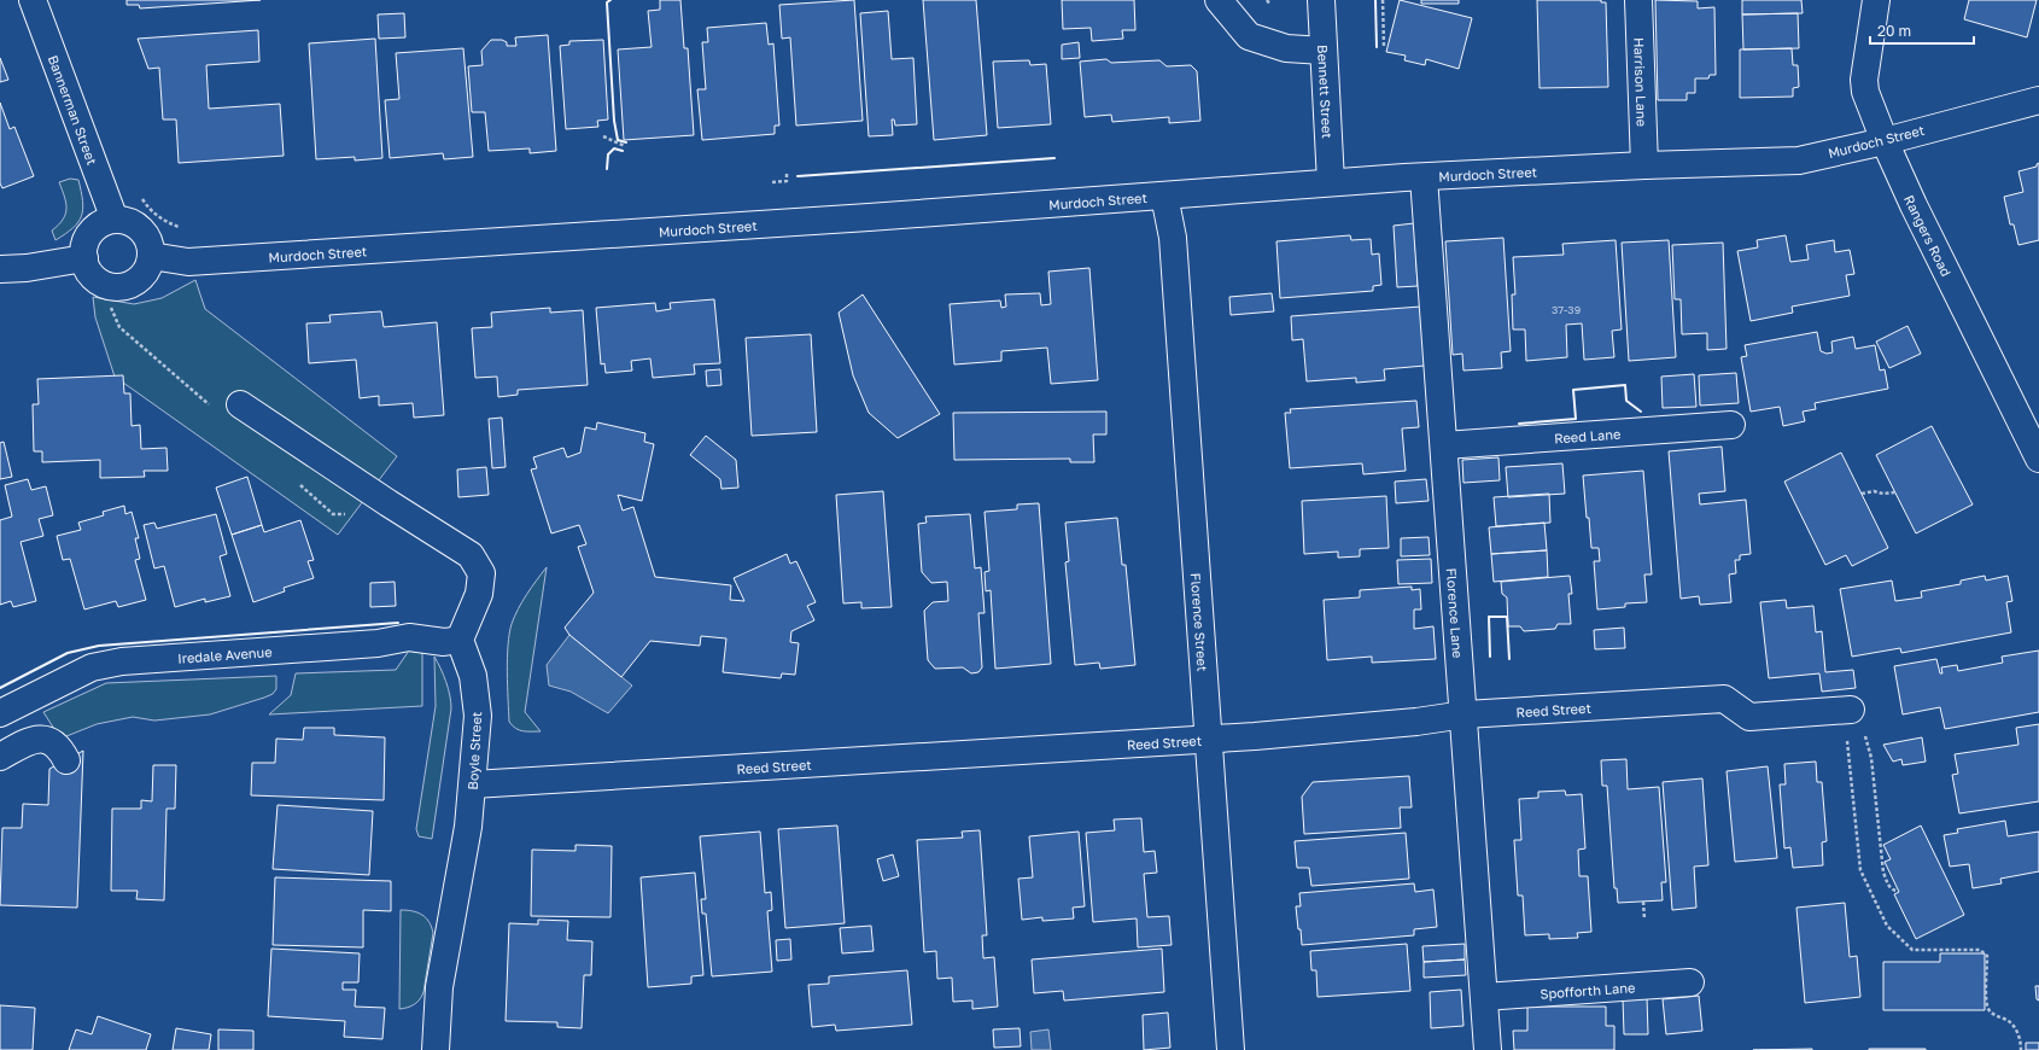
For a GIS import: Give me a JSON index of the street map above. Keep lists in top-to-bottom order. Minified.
{"streets":{"street":["Harrison Lane","Bennett Street","Bannerman Street","Murdoch Street","Rangers Road","Reed Lane","Florence Lane","Florence Street","Iredale Avenue","Reed Street","Boyle Street","Spofforth Lane"]},"crossings":[["Harrison Lane","Murdoch Street"],["Bennett Street","Murdoch Street"],["Bannerman Street","Murdoch Street"],["Murdoch Street","Rangers Road"],["Murdoch Street","Florence Lane"],["Murdoch Street","Florence Street"],["Reed Lane","Florence Lane"],["Florence Lane","Reed Street"],["Florence Lane","Spofforth Lane"],["Florence Street","Reed Street"],["Iredale Avenue","Boyle Street"],["Reed Street","Boyle Street"]],"house_numbers":["37-39"],"scale_bar":"20 m"}
